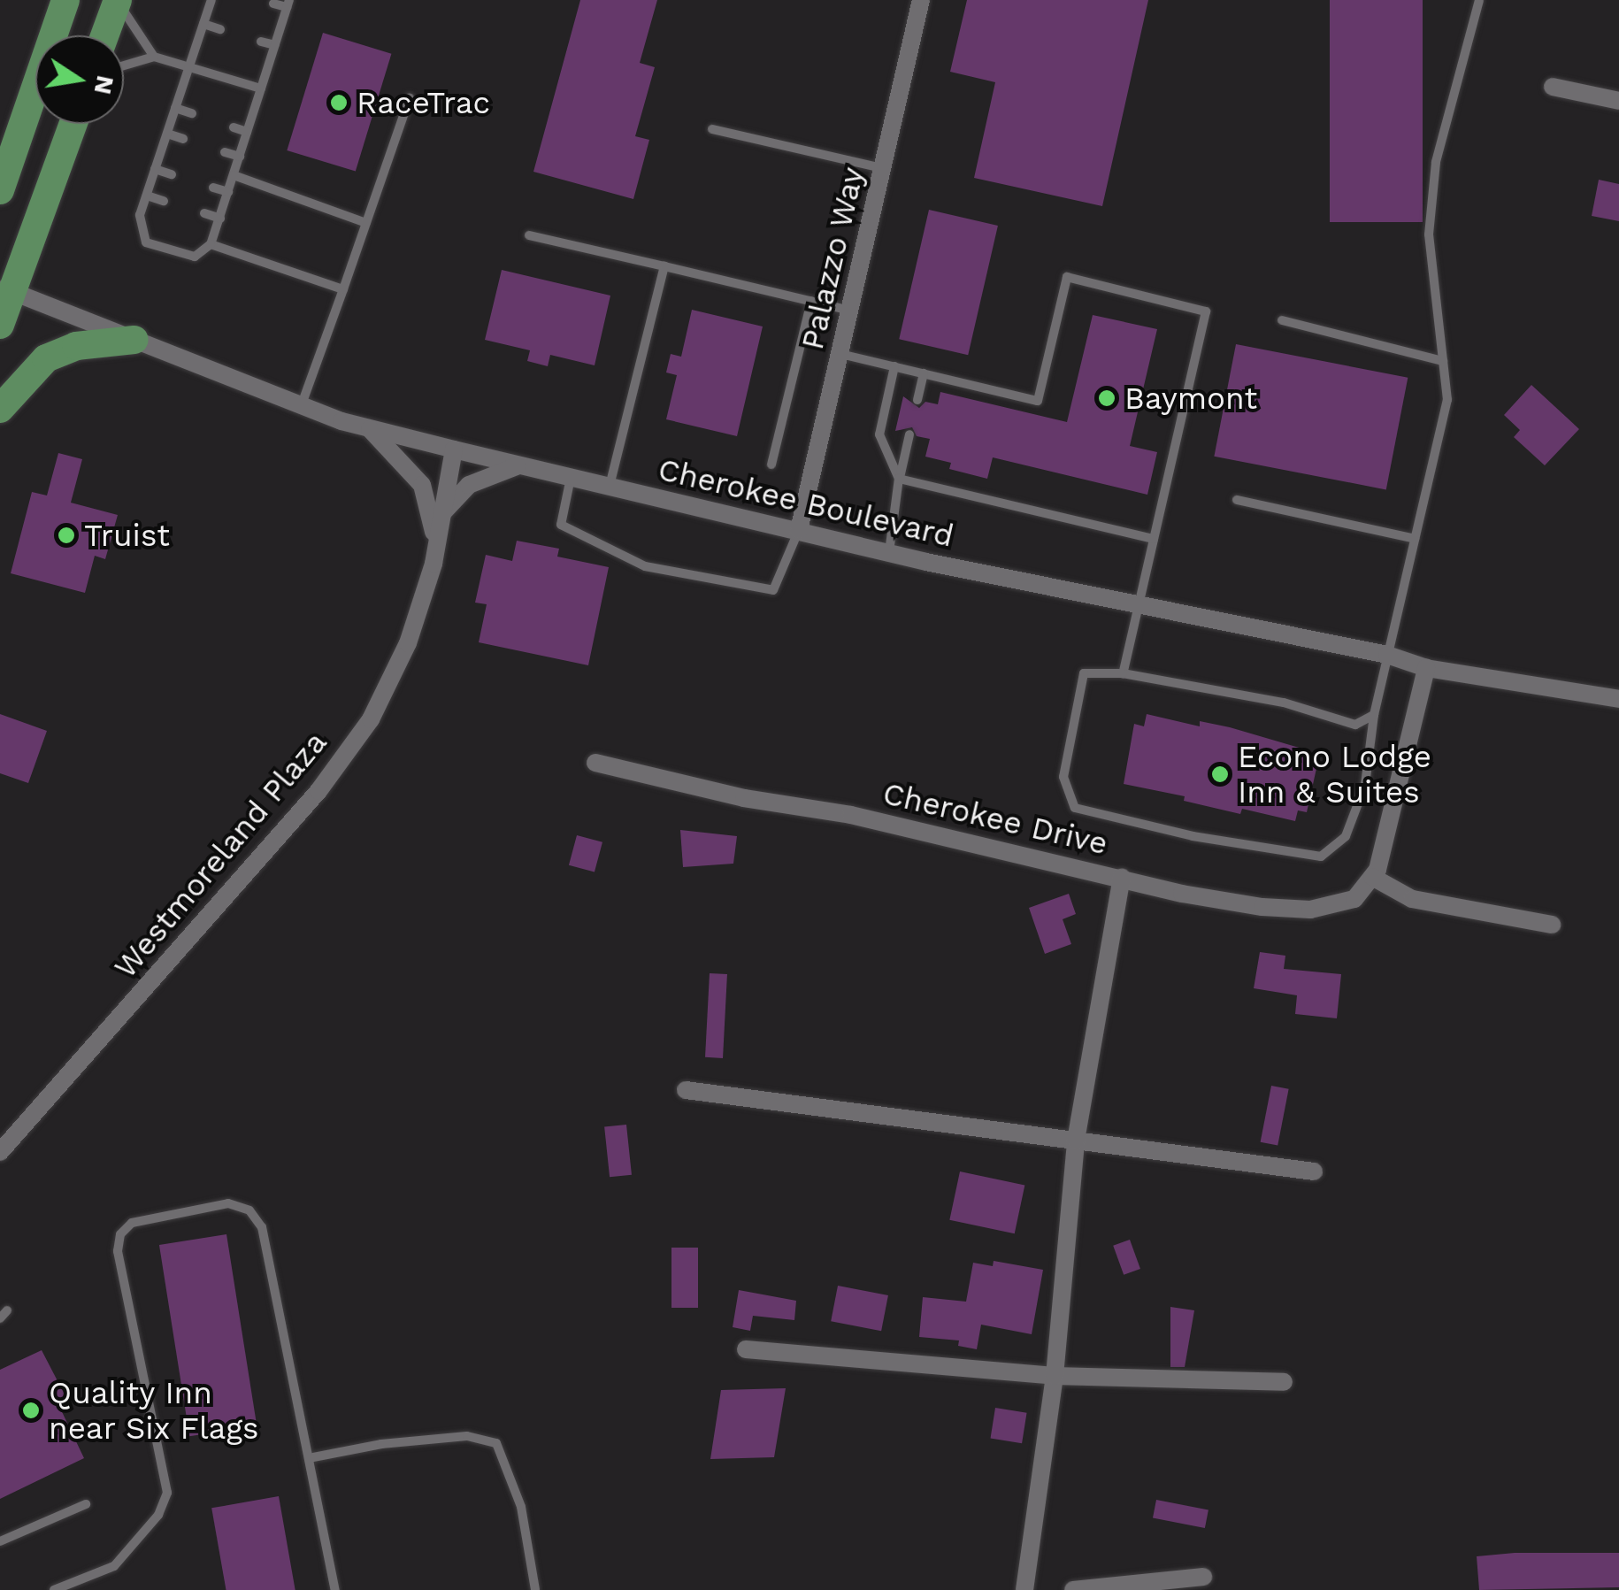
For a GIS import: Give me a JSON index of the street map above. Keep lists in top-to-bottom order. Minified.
{"streets":{"street":["Palazzo Way","Cherokee Boulevard","Cherokee Drive","Westmoreland Plaza"]},"crossings":[["Palazzo Way","Cherokee Boulevard"],["Cherokee Boulevard","Westmoreland Plaza"]],"places":["RaceTrac","Baymont","Truist","Econo Lodge Inn & Suites","Quality Inn near Six Flags"],"north":"right"}
